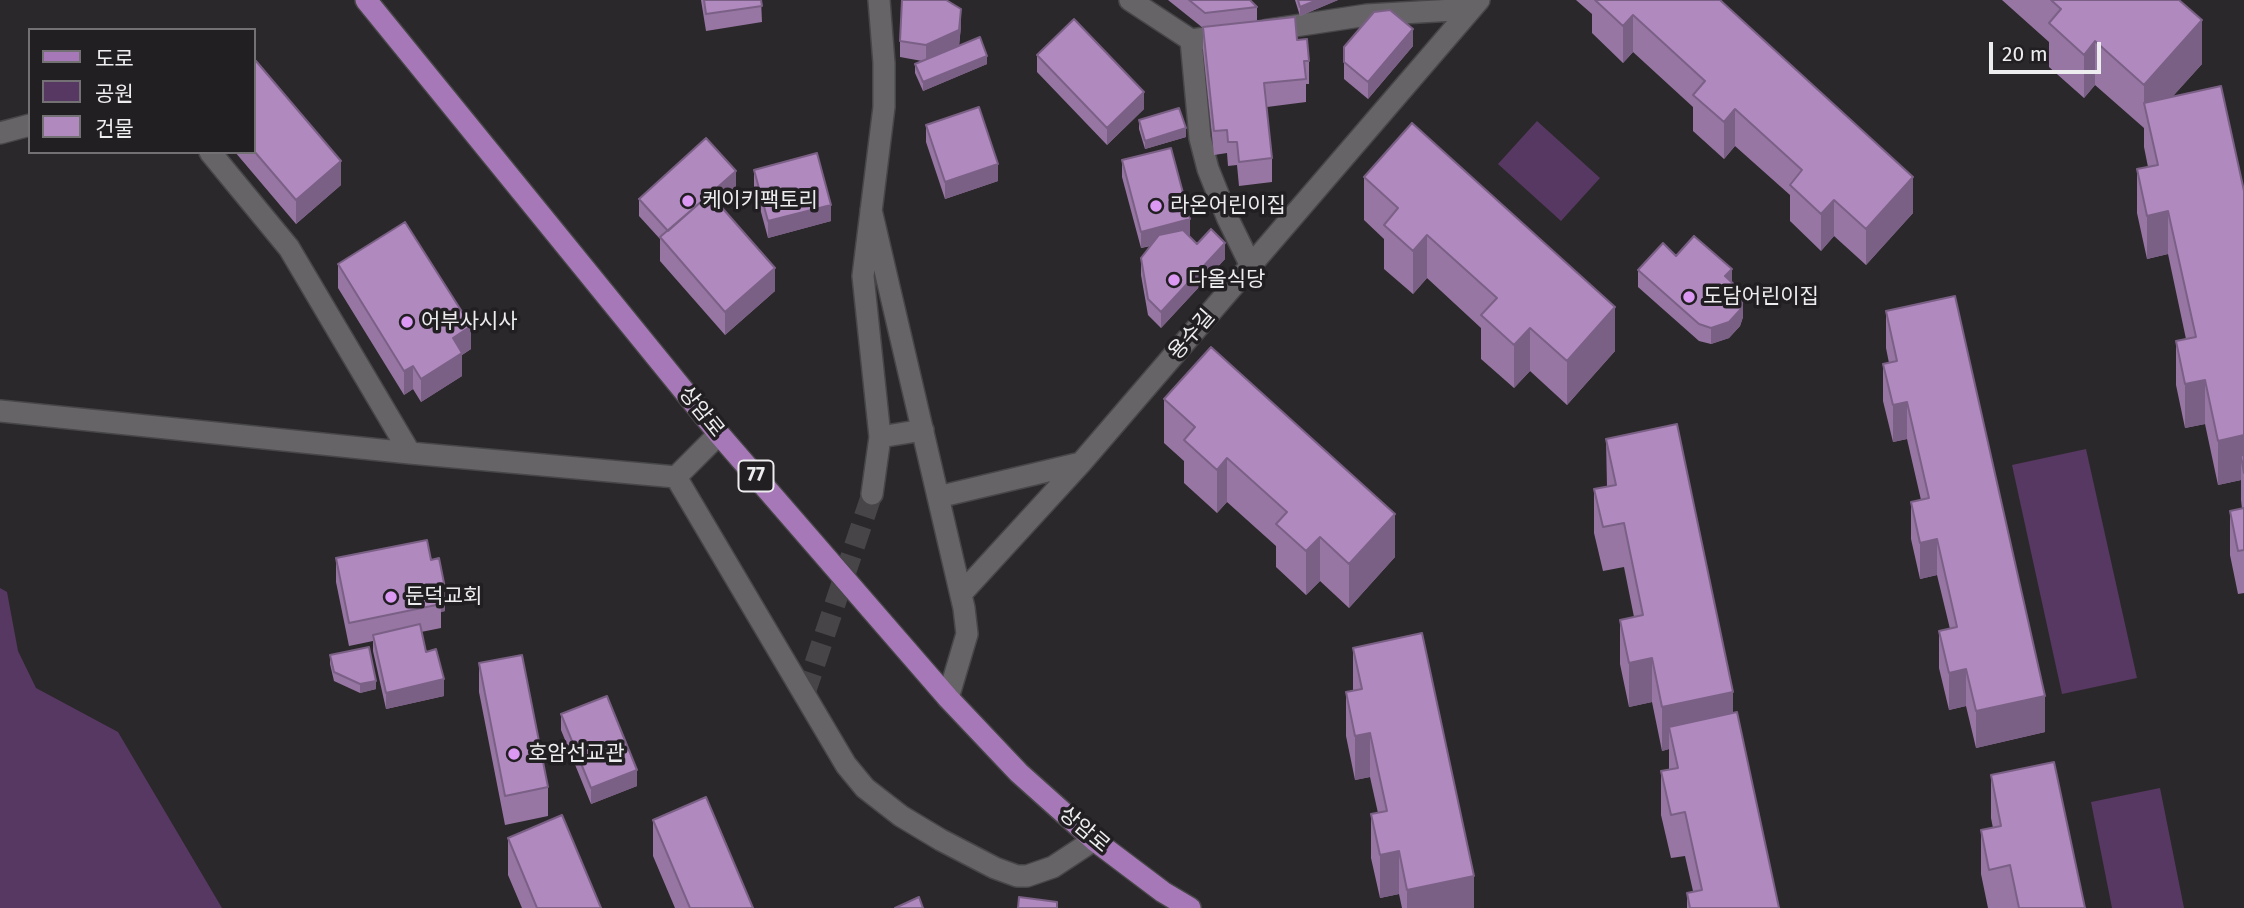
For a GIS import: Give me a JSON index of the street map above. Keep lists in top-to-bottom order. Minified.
{"streets":{"main road":["상암로","77"],"street":["용수길"]},"places":["케이키팩토리","라온어린이집","다올식당","도담어린이집","어부사시사","둔덕교회","호암선교관"],"legend":["도로","공원","건물"],"scale_bar":"20 m"}
